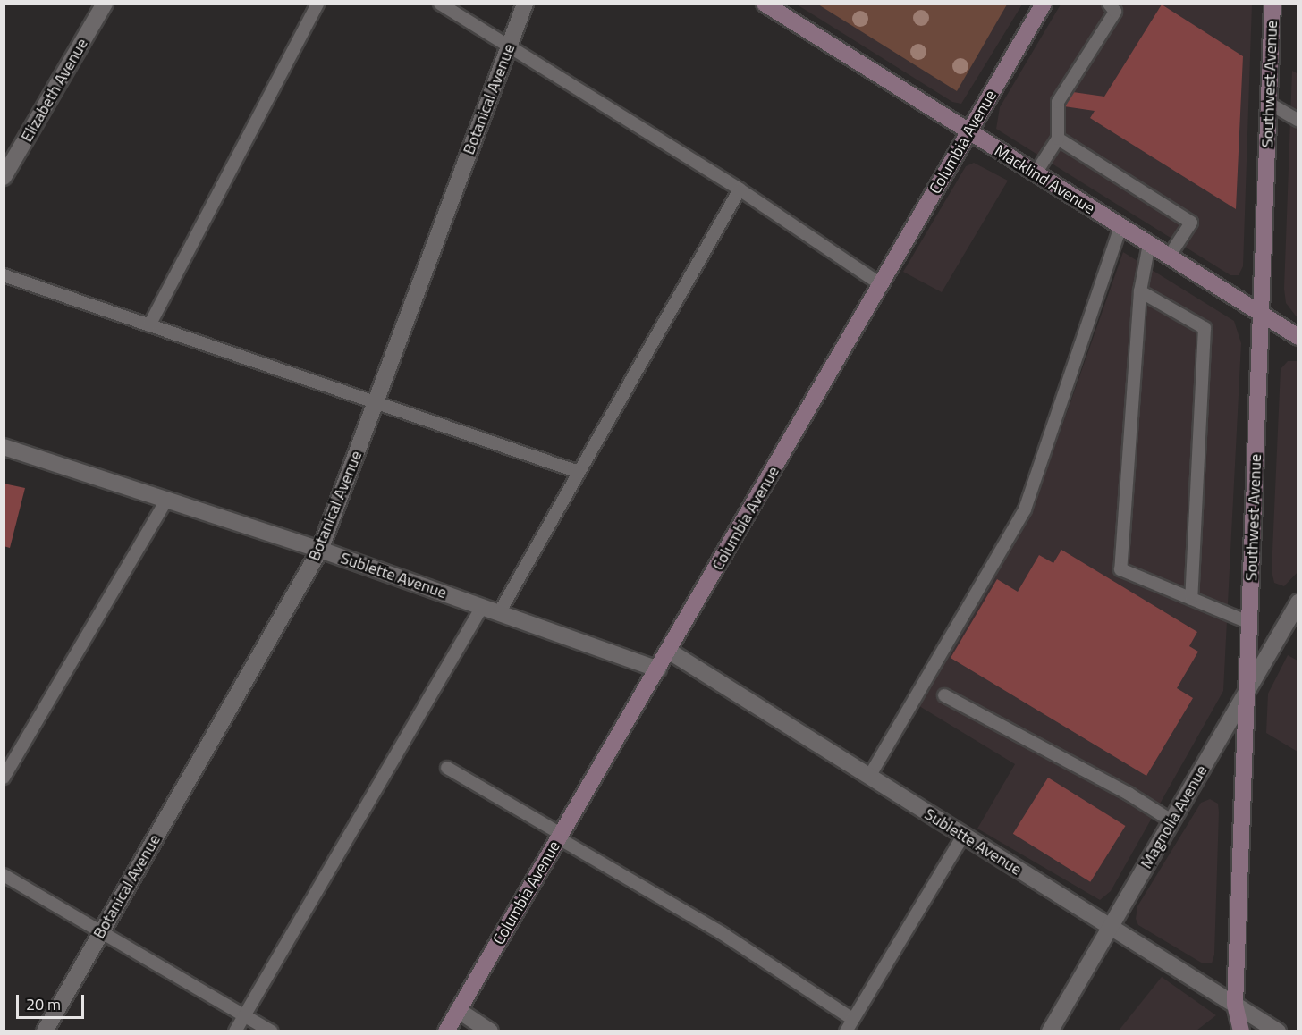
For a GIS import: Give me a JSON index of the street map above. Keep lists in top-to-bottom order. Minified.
{"streets":{"street":["Southwest Avenue","Elizabeth Avenue","Botanical Avenue","Columbia Avenue","Macklind Avenue","Sublette Avenue","Magnolia Avenue"]},"crossings":[["Southwest Avenue","Macklind Avenue"],["Southwest Avenue","Sublette Avenue"],["Southwest Avenue","Magnolia Avenue"],["Botanical Avenue","Sublette Avenue"],["Columbia Avenue","Macklind Avenue"],["Columbia Avenue","Sublette Avenue"],["Sublette Avenue","Magnolia Avenue"]],"scale_bar":"20 m"}
